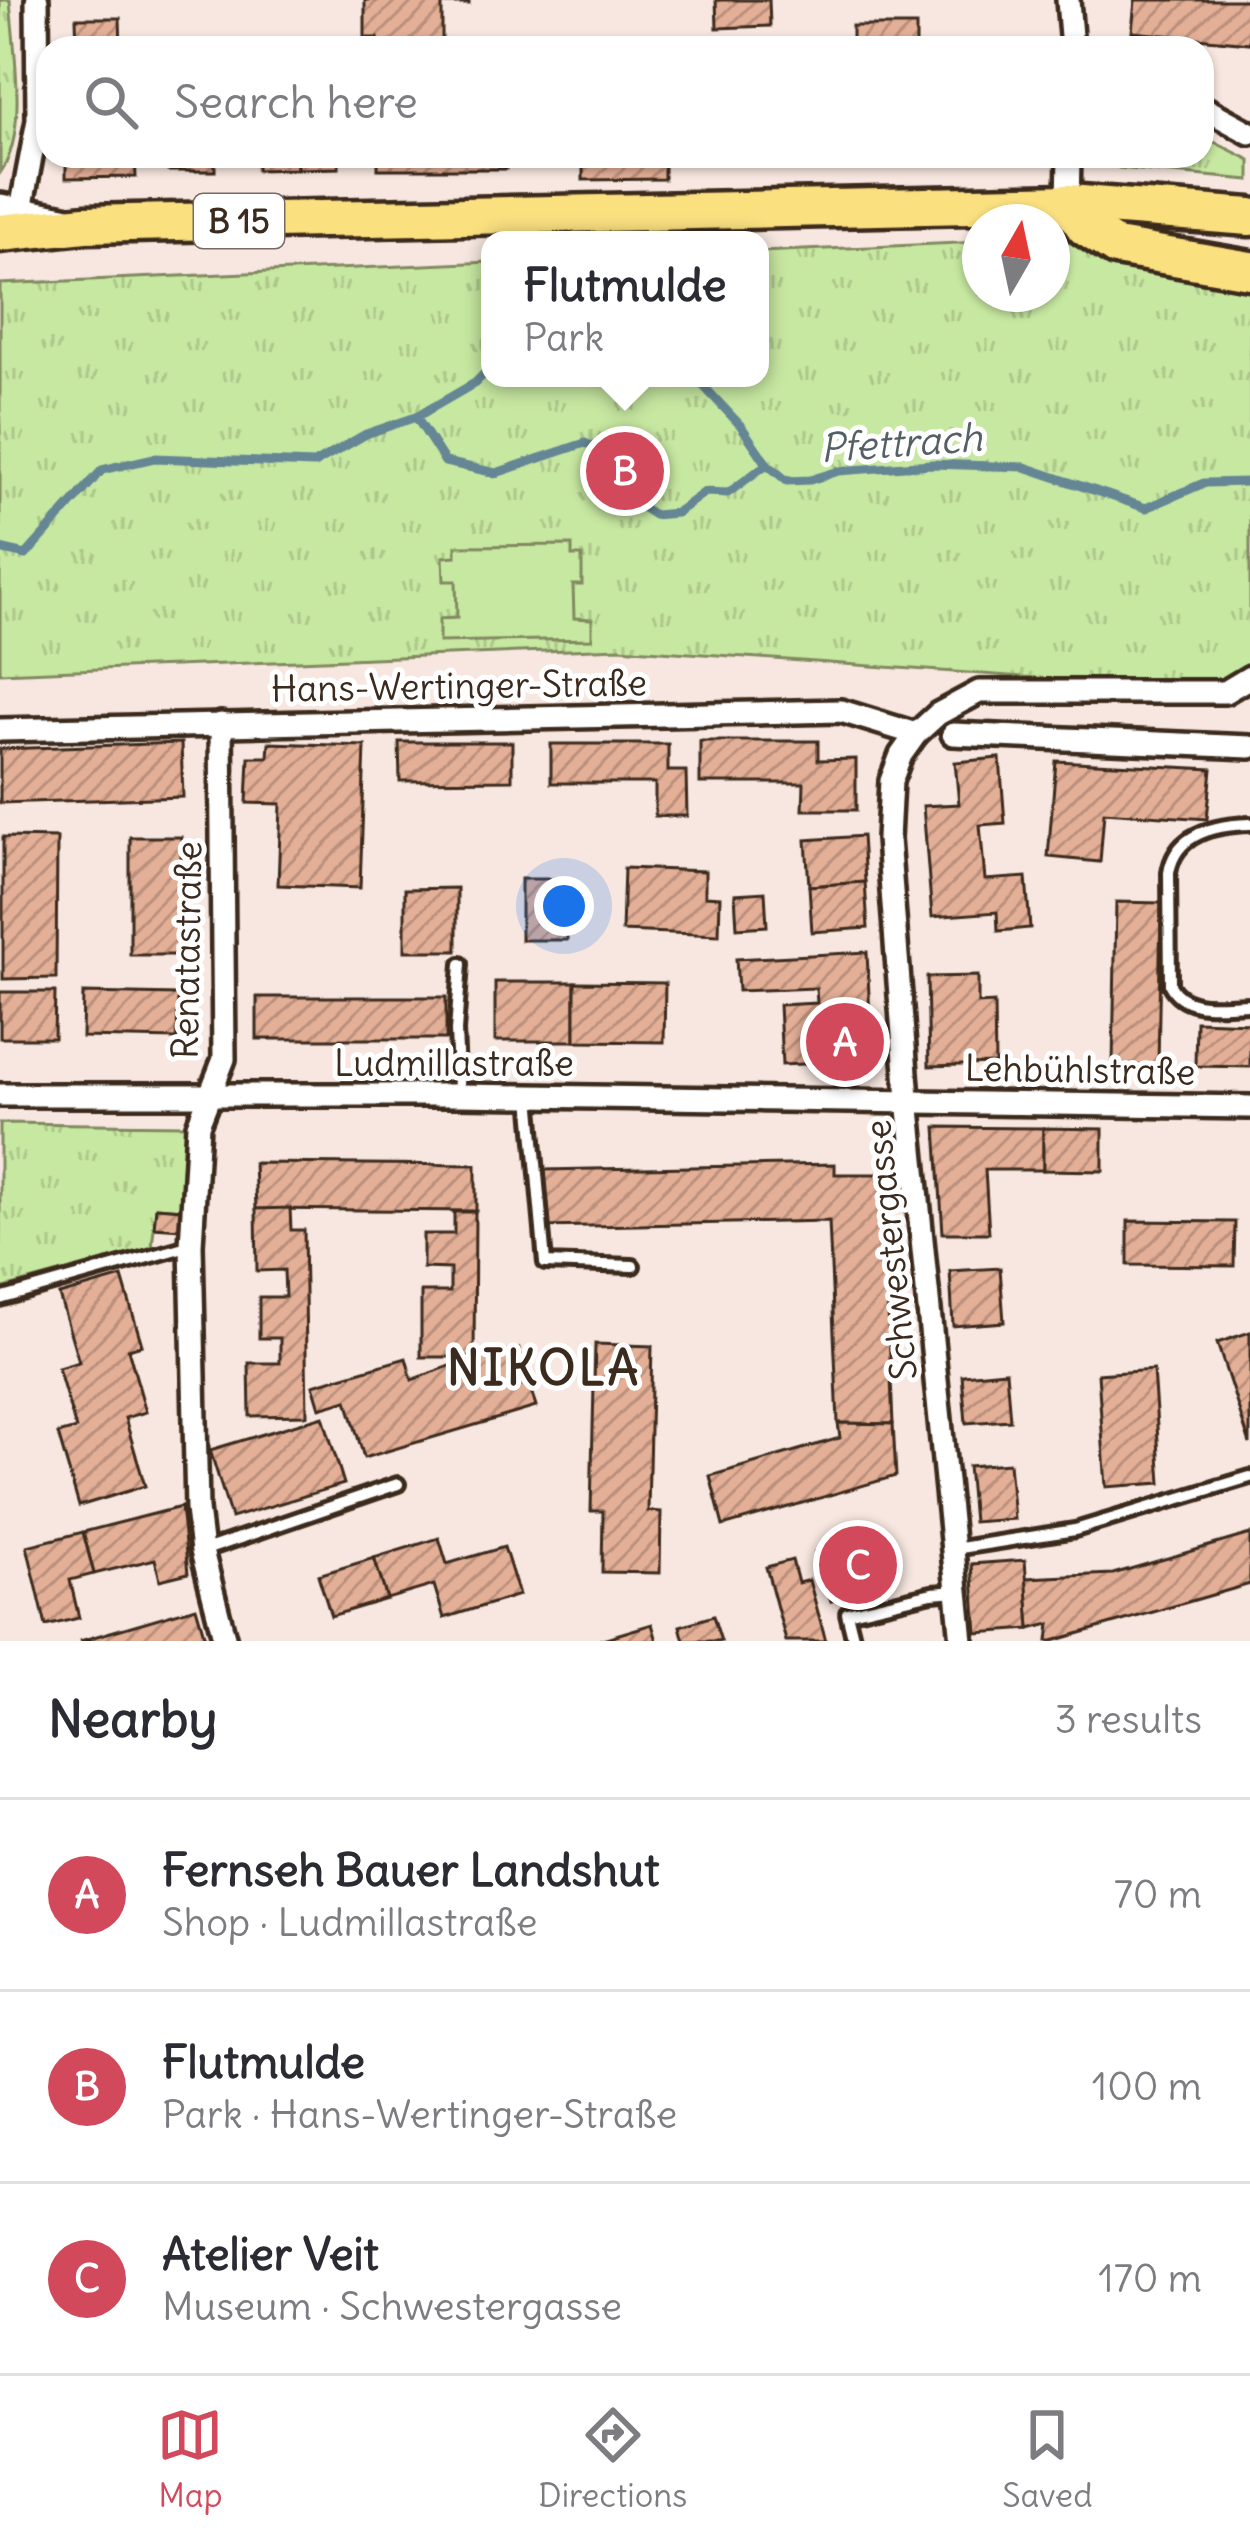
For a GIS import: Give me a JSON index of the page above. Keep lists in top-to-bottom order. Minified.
{"streets":{"main road":["B 15"],"street":["Hans-Wertinger-Straße","Renatastraße","Ludmillastraße","Lehbühlstraße","Schwestergasse"]},"crossings":[["Hans-Wertinger-Straße","Renatastraße"],["Hans-Wertinger-Straße","Schwestergasse"],["Renatastraße","Ludmillastraße"],["Ludmillastraße","Lehbühlstraße"],["Ludmillastraße","Schwestergasse"],["Lehbühlstraße","Schwestergasse"]],"districts":["NIKOLA"],"water":["Pfettrach"],"north":"top","page":{"search":"Search here","popup":["Flutmulde","Park"],"pins":["B","A","C"],"heading":["Nearby","3 results"],"list":[{"mark":"A","name":"Fernseh Bauer Landshut","note":"Shop · Ludmillastraße","value":"70 m"},{"mark":"B","name":"Flutmulde","note":"Park · Hans-Wertinger-Straße","value":"100 m"},{"mark":"C","name":"Atelier Veit","note":"Museum · Schwestergasse","value":"170 m"}],"nav":["Map","Directions","Saved"]}}
